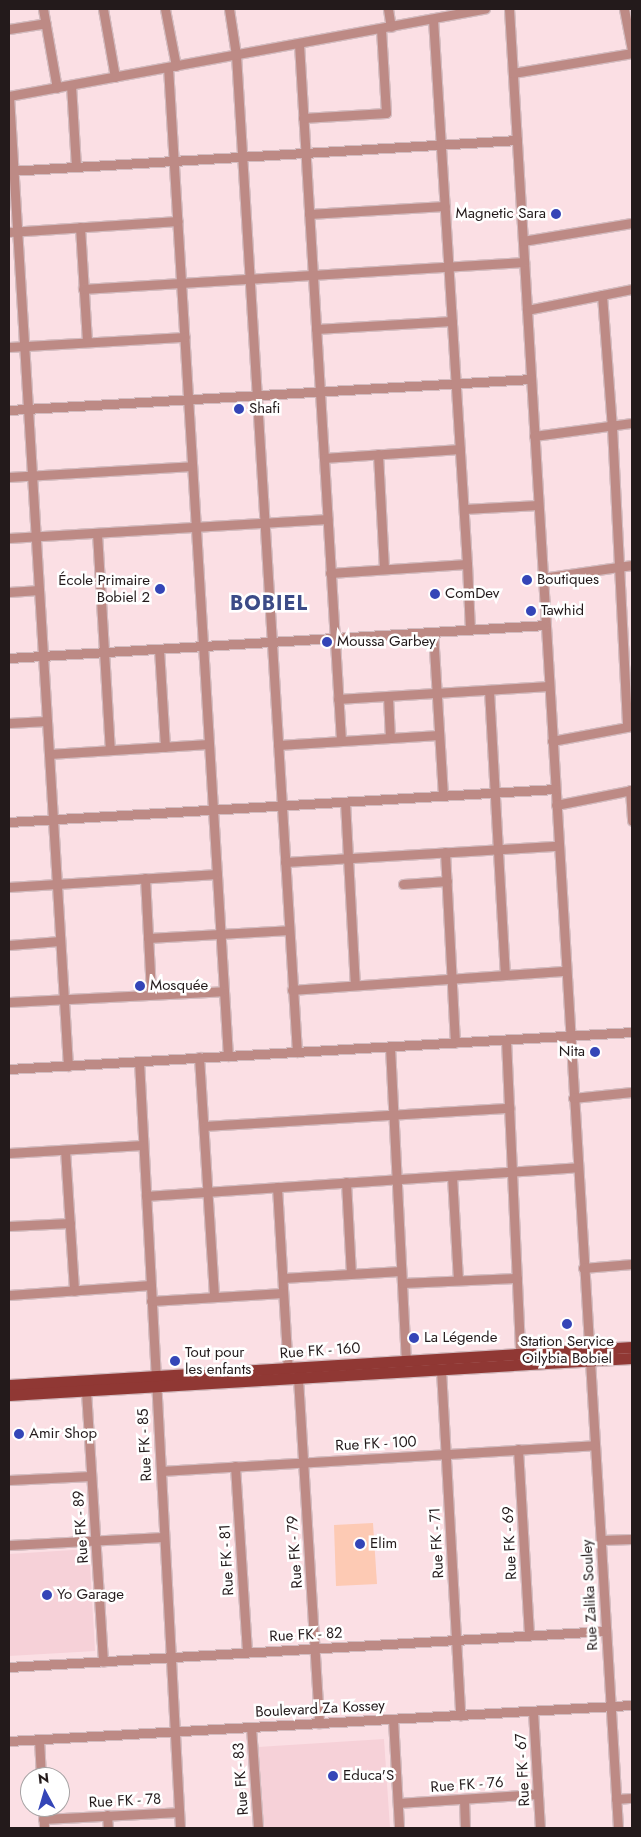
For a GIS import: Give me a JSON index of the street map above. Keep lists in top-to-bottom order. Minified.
{"streets":{"main road":["Rue FK - 160"],"street":["Rue FK - 100","Rue FK - 85","Rue FK - 89","Rue FK - 71","Rue FK - 69","Rue FK - 79","Rue FK - 81","Rue Zalika Souley","Rue FK - 82","Boulevard Za Kossey","Rue FK - 67","Rue FK - 83","Rue FK - 76","Rue FK - 78"]},"crossings":[["Rue FK - 160","Rue FK - 85"],["Rue FK - 160","Rue FK - 89"],["Rue FK - 160","Rue FK - 71"],["Rue FK - 160","Rue FK - 79"],["Rue FK - 160","Rue Zalika Souley"],["Rue FK - 100","Rue FK - 85"],["Rue FK - 100","Rue FK - 71"],["Rue FK - 100","Rue FK - 69"],["Rue FK - 100","Rue FK - 79"],["Rue FK - 100","Rue FK - 81"],["Rue FK - 100","Rue Zalika Souley"],["Rue FK - 85","Rue FK - 82"],["Rue FK - 85","Boulevard Za Kossey"],["Rue FK - 85","Rue FK - 78"],["Rue FK - 89","Rue FK - 82"],["Rue FK - 71","Rue FK - 82"],["Rue FK - 71","Boulevard Za Kossey"],["Rue FK - 69","Rue FK - 82"],["Rue FK - 79","Rue FK - 82"],["Rue FK - 79","Boulevard Za Kossey"],["Rue FK - 81","Rue FK - 82"],["Rue Zalika Souley","Rue FK - 82"],["Rue Zalika Souley","Boulevard Za Kossey"],["Boulevard Za Kossey","Rue FK - 67"],["Boulevard Za Kossey","Rue FK - 83"],["Rue FK - 67","Rue FK - 76"]],"districts":["BOBIEL"],"places":["Magnetic Sara","Shafi","Boutiques","École Primaire Bobiel 2","ComDev","Tawhid","Moussa Garbey","Mosquée","Nita","Station Service Oilybia Bobiel","La Légende","Tout pour les enfants","Amir Shop","Elim","Yo Garage","Educa'S"],"north":"top"}
